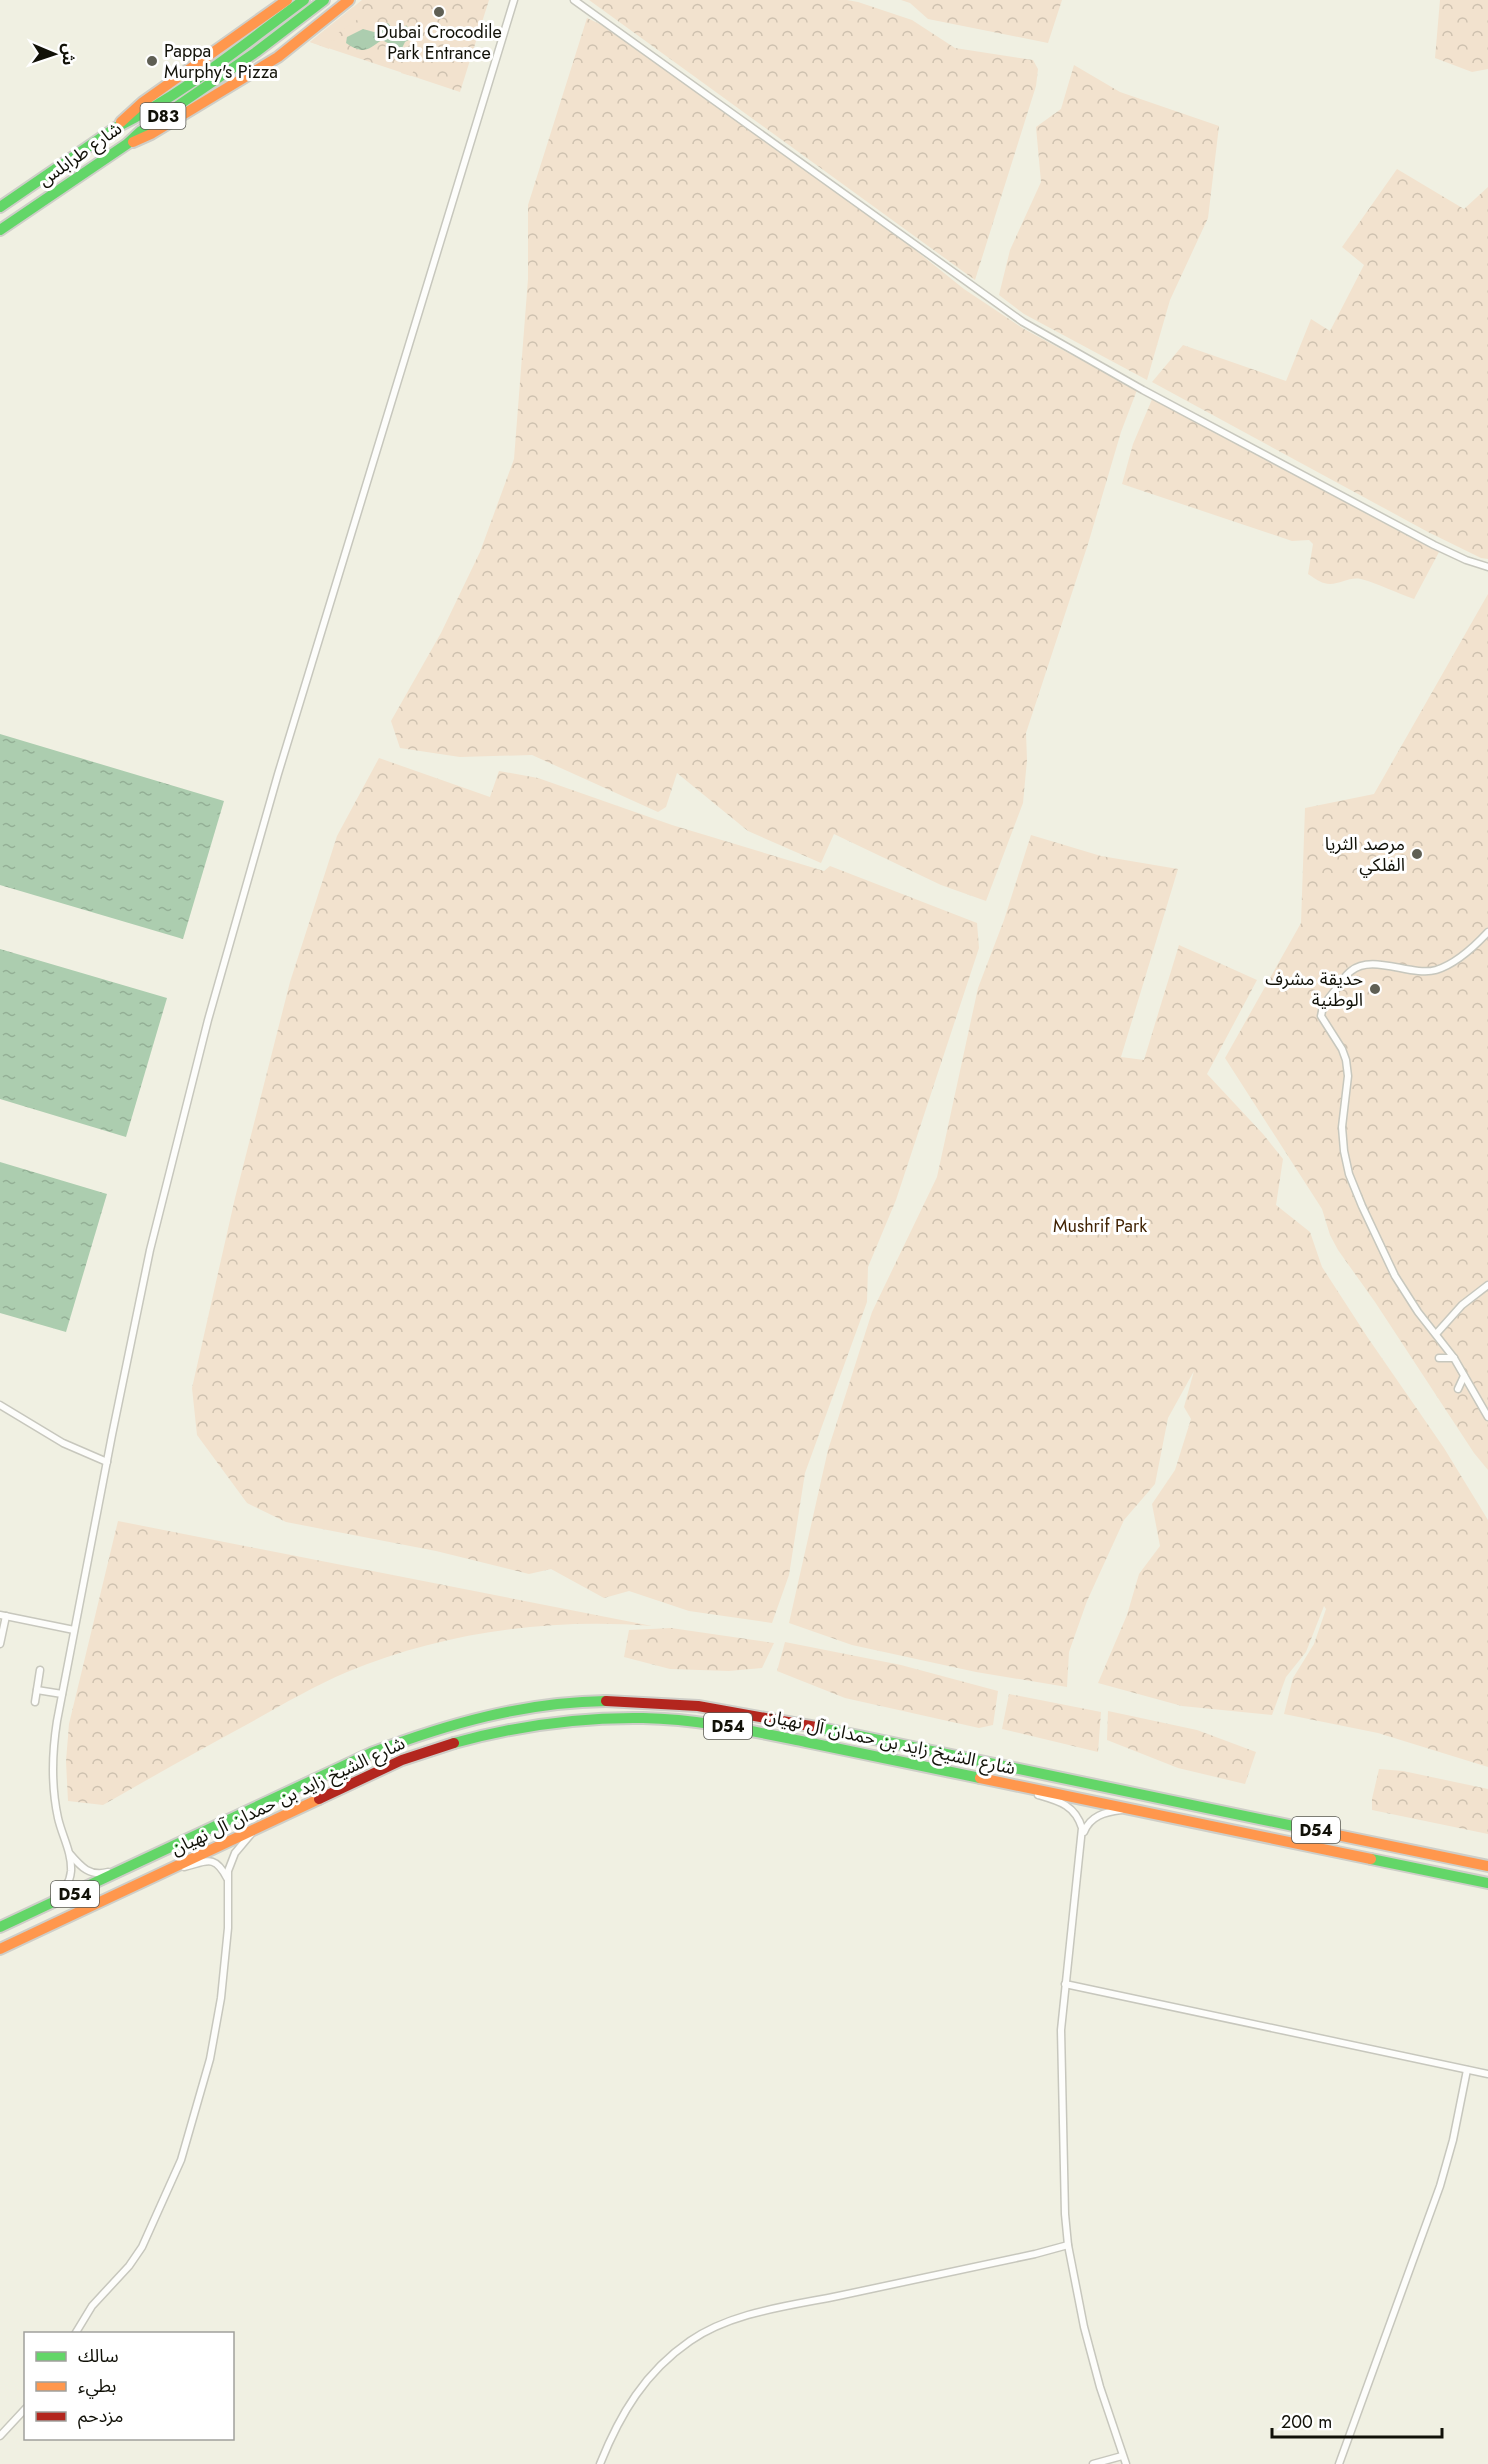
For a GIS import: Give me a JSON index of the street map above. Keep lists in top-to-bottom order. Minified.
{"streets":{"highway":["D83","شارع طرابلس","D54","شارع الشيخ زايد بن حمدان آل نهيان"]},"parks":["Mushrif Park"],"places":["Dubai Crocodile Park Entrance","Pappa Murphy's Pizza","مرصد الثريا الفلكي","حديقة مشرف الوطنية"],"legend":["سالك","بطيء","مزدحم"],"scale_bar":"200 m","north":"right"}
